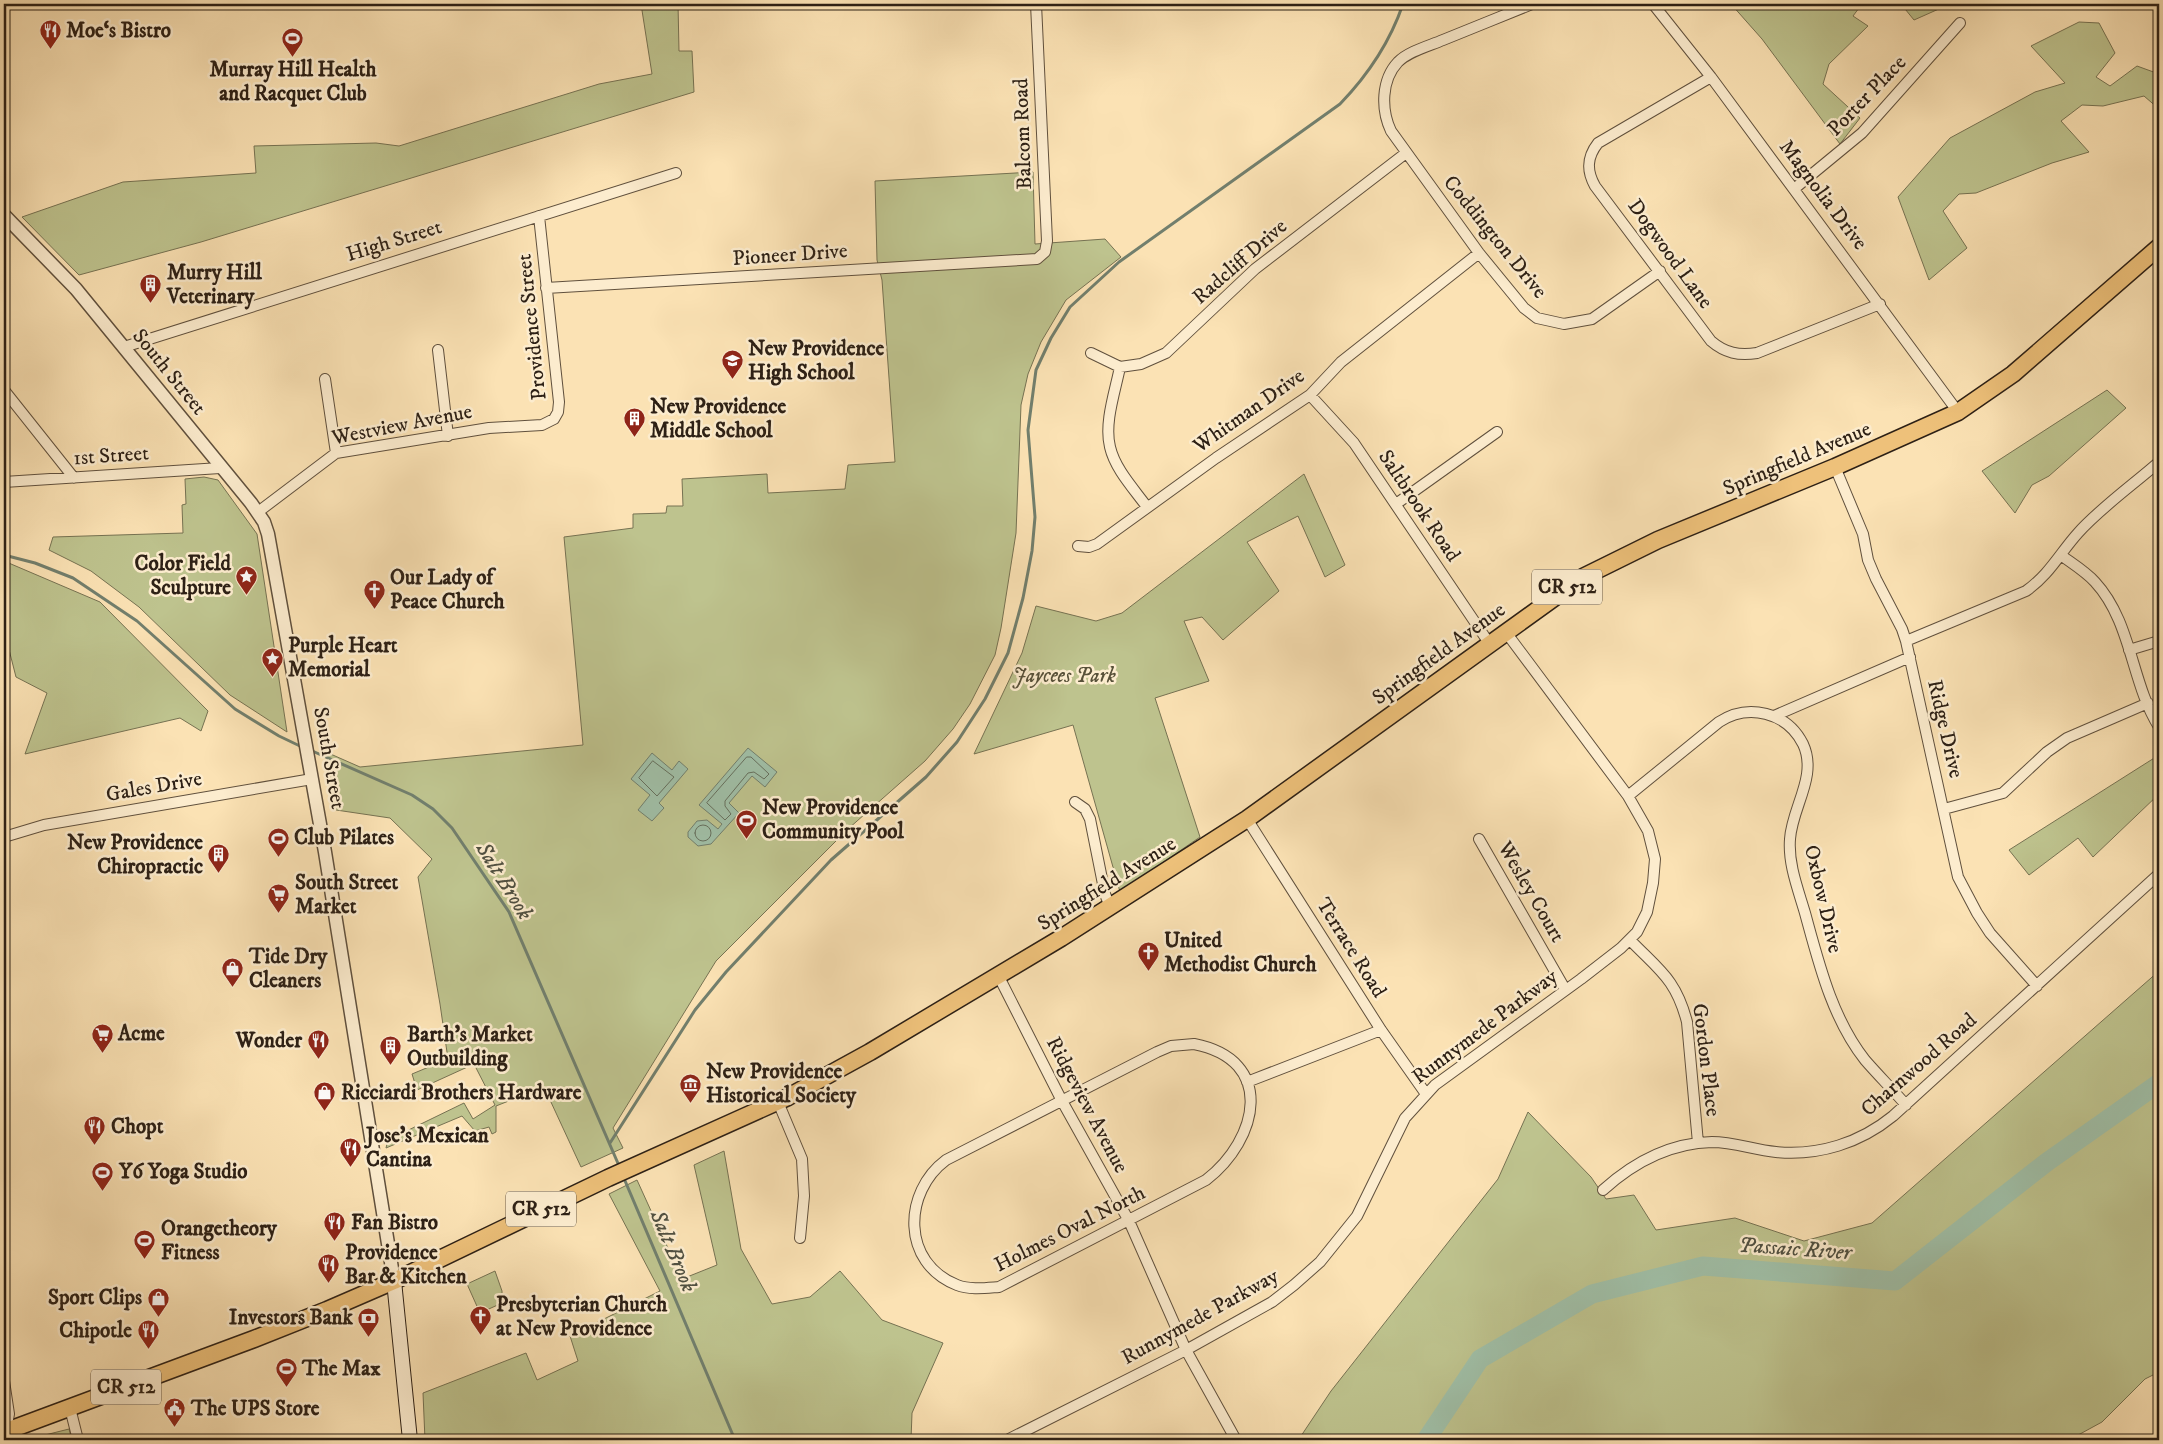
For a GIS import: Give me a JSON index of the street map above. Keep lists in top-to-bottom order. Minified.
{"streets":{"main road":["Springfield Avenue","CR 512"],"street":["Porter Place","Balcom Road","Magnolia Drive","Coddington Drive","High Street","Dogwood Lane","Pioneer Drive","Radcliff Drive","Providence Street","South Street","Whitman Drive","Westview Avenue","1st Street","Saltbrook Road","Ridge Drive","Gales Drive","Wesley Court","Oxbow Drive","Terrace Road","Runnymede Parkway","Gordon Place","Charnwood Road","Ridgeview Avenue","Holmes Oval North"]},"crossings":[["Porter Place","Magnolia Drive"],["Balcom Road","Pioneer Drive"],["Magnolia Drive","Dogwood Lane"],["Magnolia Drive","Springfield Avenue"],["Coddington Drive","Dogwood Lane"],["Coddington Drive","Radcliff Drive"],["Coddington Drive","Whitman Drive"],["High Street","Providence Street"],["High Street","South Street"],["Pioneer Drive","Providence Street"],["Providence Street","Westview Avenue"],["South Street","Westview Avenue"],["South Street","1st Street"],["South Street","Springfield Avenue"],["South Street","Gales Drive"],["Whitman Drive","Saltbrook Road"],["Springfield Avenue","Saltbrook Road"],["Springfield Avenue","Ridge Drive"],["Springfield Avenue","Terrace Road"],["Springfield Avenue","Runnymede Parkway"],["Springfield Avenue","Ridgeview Avenue"],["Ridge Drive","Charnwood Road"],["Wesley Court","Runnymede Parkway"],["Oxbow Drive","Runnymede Parkway"],["Oxbow Drive","Charnwood Road"],["Terrace Road","Runnymede Parkway"],["Runnymede Parkway","Gordon Place"],["Runnymede Parkway","Ridgeview Avenue"],["Gordon Place","Charnwood Road"],["Ridgeview Avenue","Holmes Oval North"]],"water":["Salt Brook","Passaic River"],"parks":["Jaycees Park"],"places":{"restaurant":["Moe‘s Bistro","Wonder","Chopt","Jose's Mexican Cantina","Fan Bistro","Providence Bar & Kitchen","Chipotle"],"sports":["Murray Hill Health and Racquet Club","New Providence Community Pool","Club Pilates","Y6 Yoga Studio","Orangetheory Fitness","The Max"],"building":["Murry Hill Veterinary","New Providence Middle School","New Providence Chiropractic","Barth's Market Outbuilding"],"school or university":["New Providence High School"],"place":["Color Field Sculpture","Purple Heart Memorial"],"church":["Our Lady of Peace Church","United Methodist Church","Presbyterian Church at New Providence"],"supermarket":["South Street Market","Acme"],"shop":["Tide Dry Cleaners","Ricciardi Brothers Hardware","Sport Clips"],"museum":["New Providence Historical Society"],"bank":["Investors Bank"],"public building":["The UPS Store"]}}
